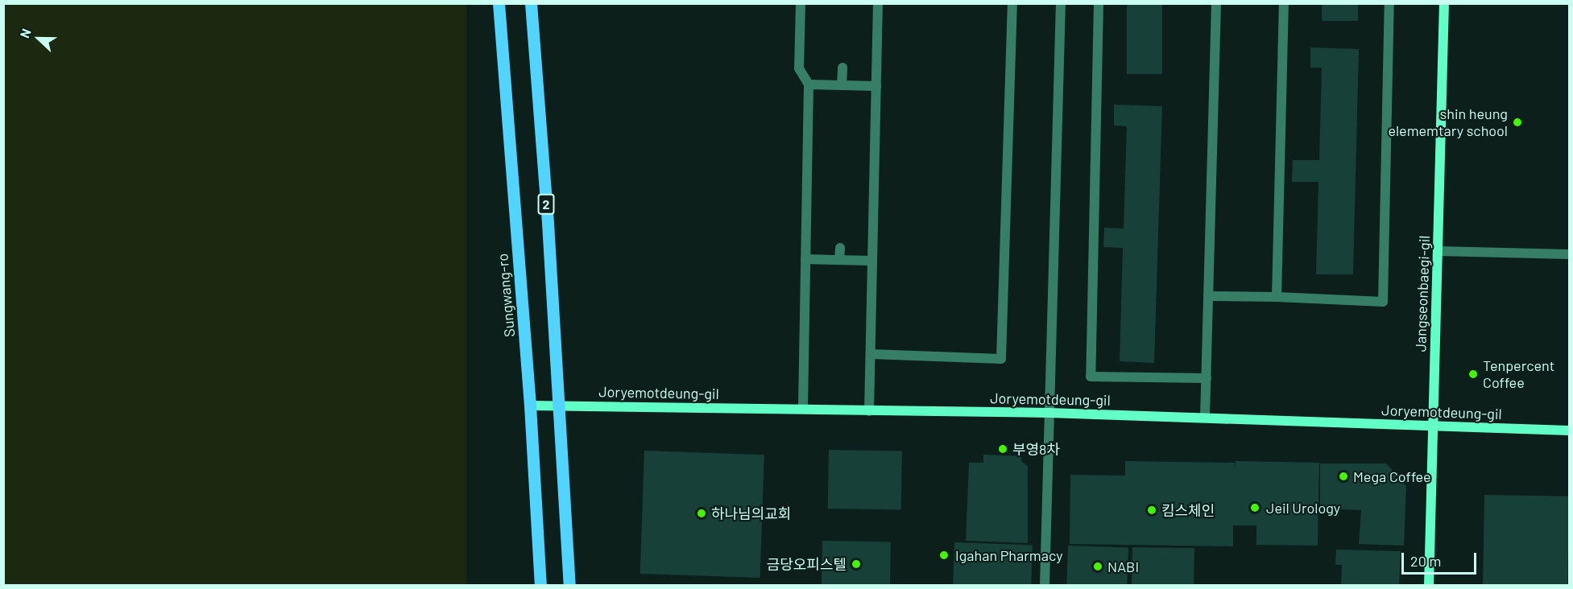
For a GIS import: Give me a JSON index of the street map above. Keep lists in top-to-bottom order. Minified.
{"streets":{"main road":["2","Sungwang-ro"],"street":["Jangseonbaegi-gil","Joryemotdeung-gil"]},"crossings":[["2","Joryemotdeung-gil"],["Jangseonbaegi-gil","Joryemotdeung-gil"],["Sungwang-ro","Joryemotdeung-gil"]],"places":["shin heung elememtary school","Tenpercent Coffee","부영8차","Mega Coffee","Jeil Urology","킴스체인","하나님의교회","Igahan Pharmacy","금당오피스텔","NABI"],"scale_bar":"20 m","north":"left"}
